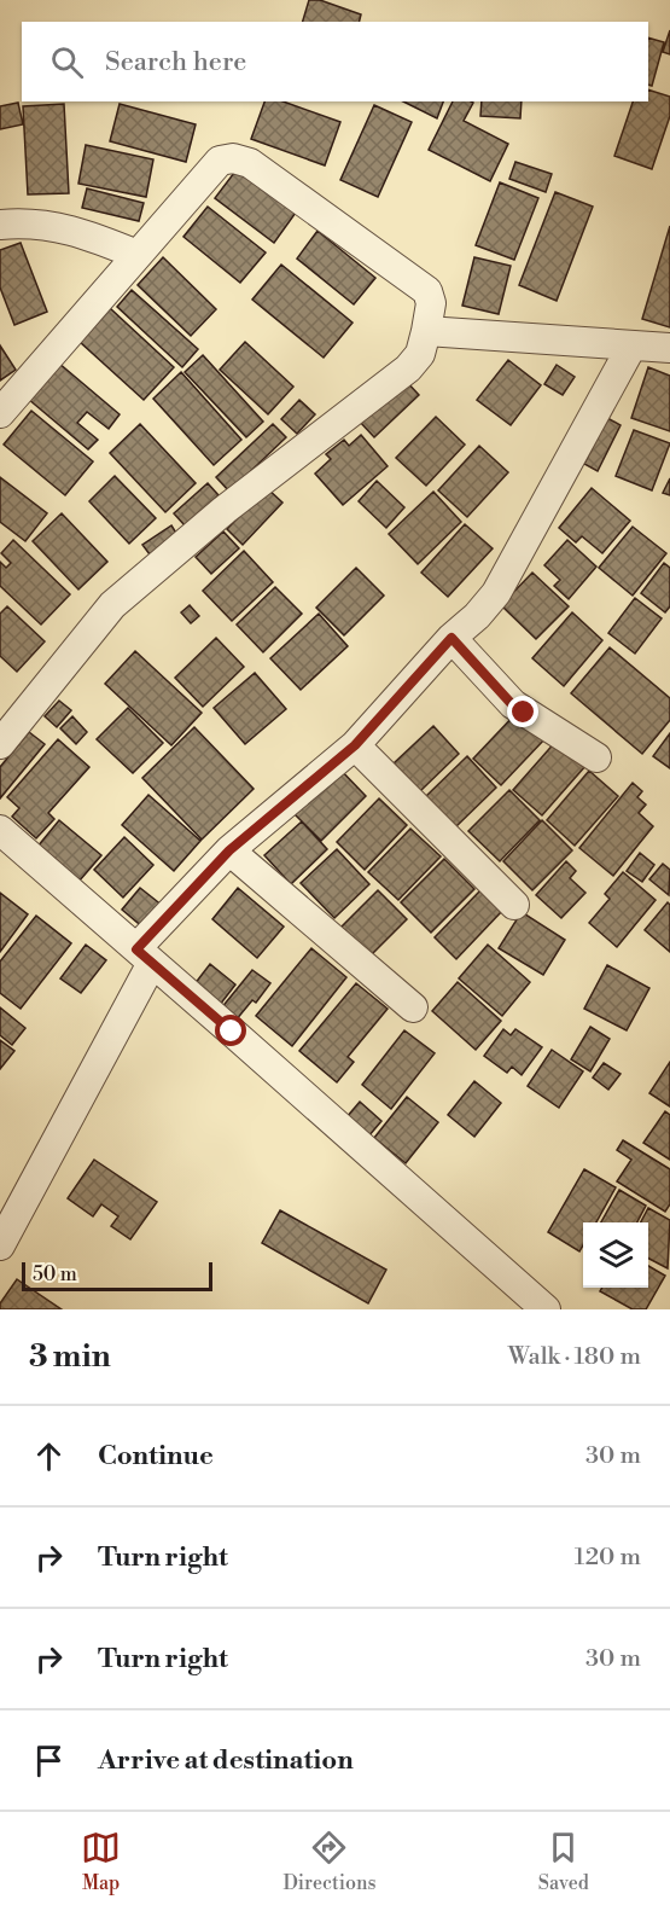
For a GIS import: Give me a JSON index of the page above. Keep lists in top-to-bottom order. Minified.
{"scale_bar":"50 m","page":{"search":"Search here","scale":"50 m","heading":["3 min","Walk · 180 m"],"list":[["Continue","30 m"],["Turn right","120 m"],["Turn right","30 m"],"Arrive at destination"],"nav":["Map","Directions","Saved"]}}
